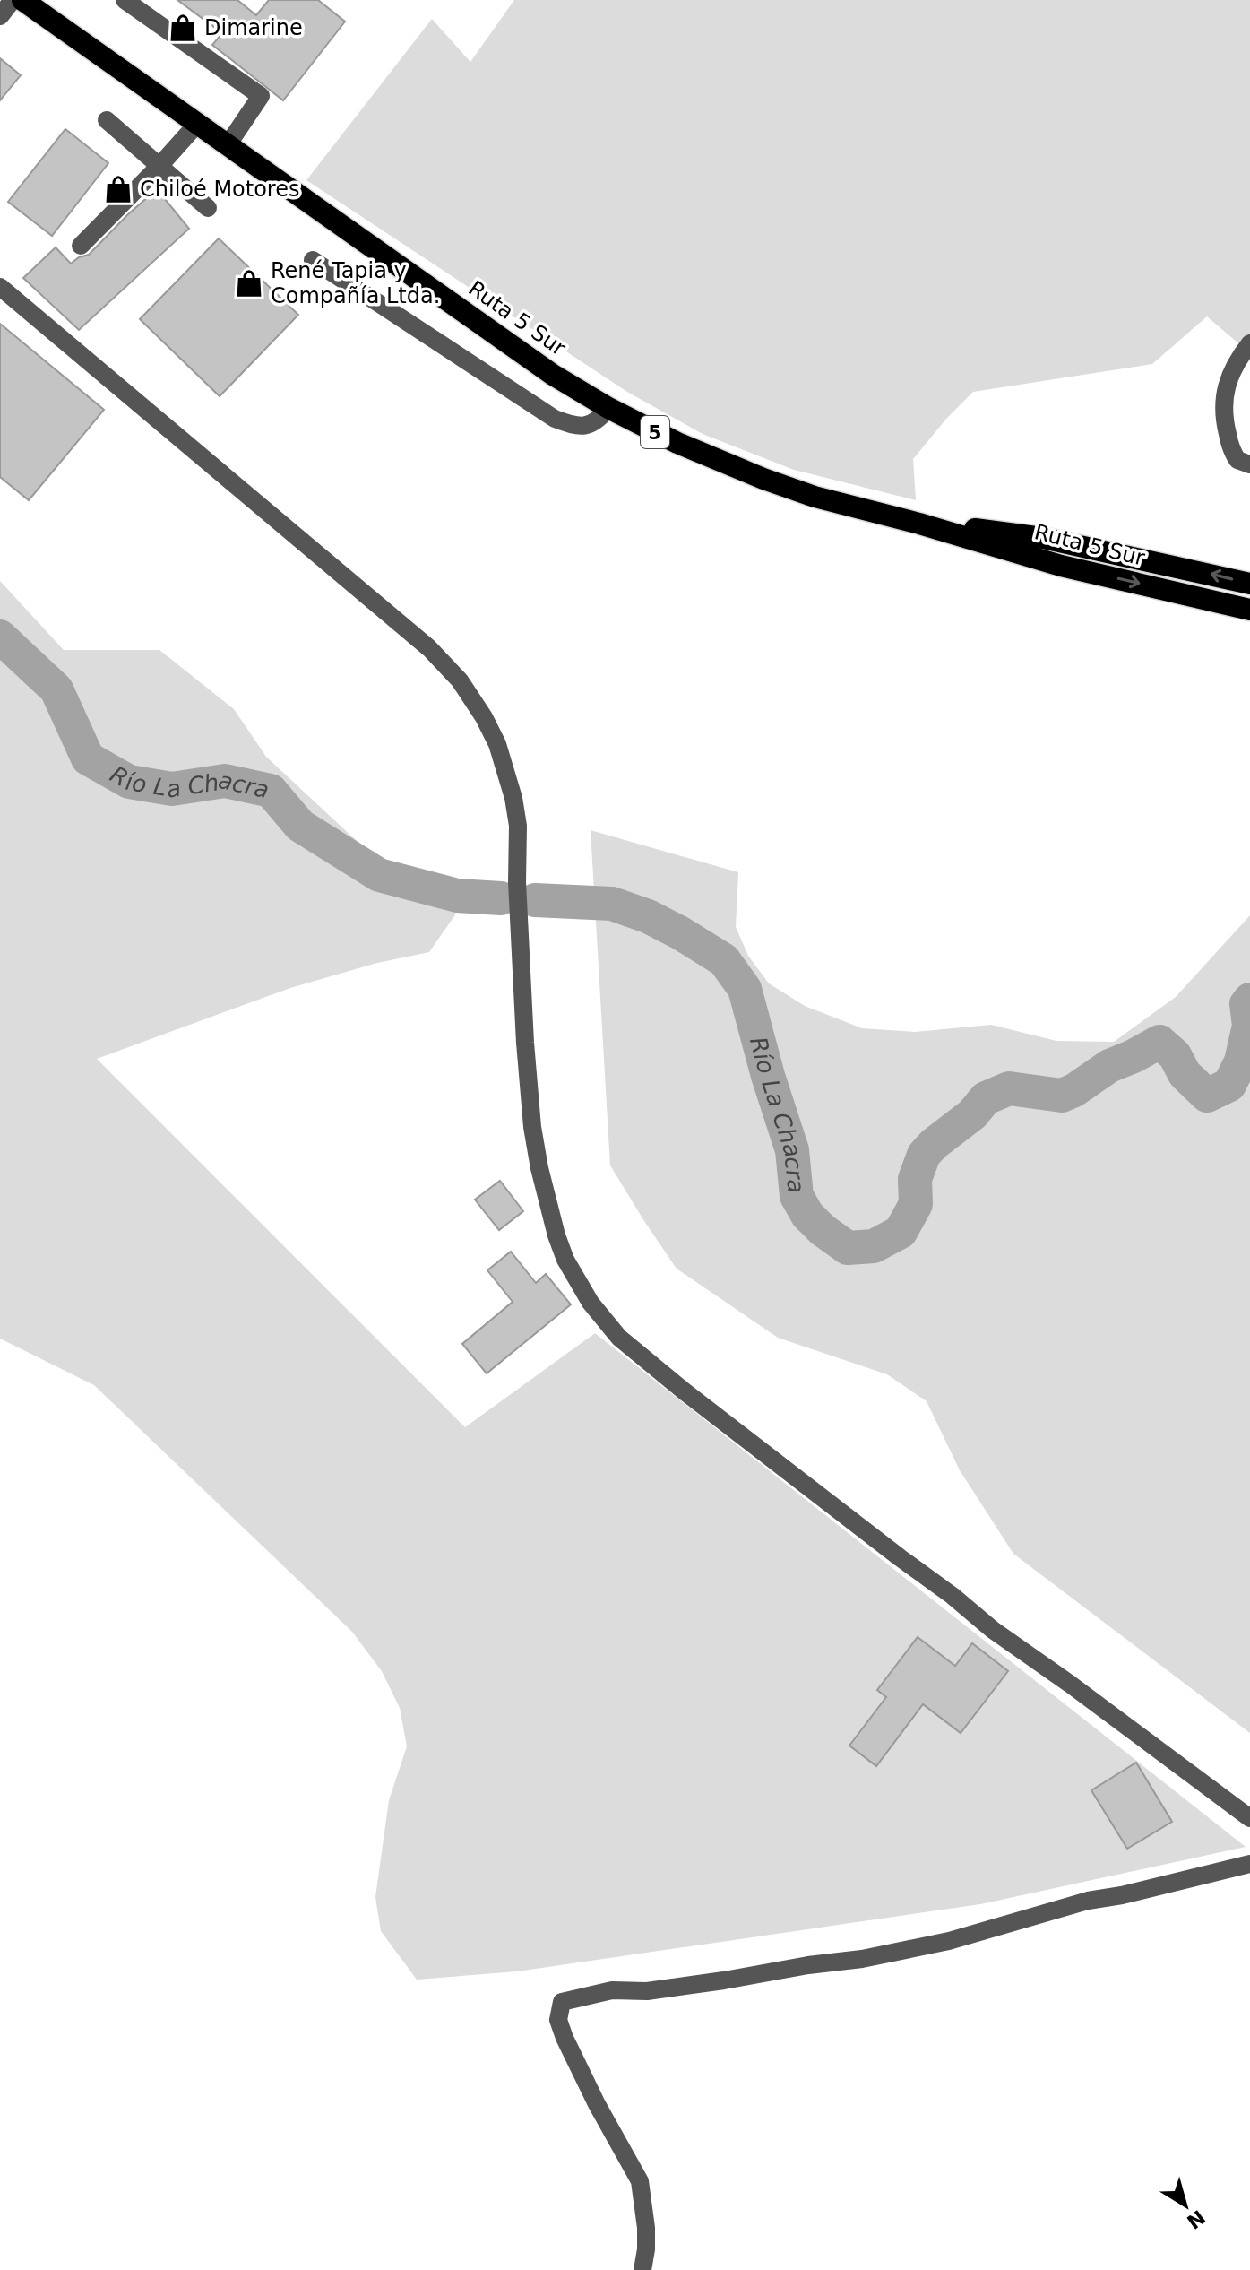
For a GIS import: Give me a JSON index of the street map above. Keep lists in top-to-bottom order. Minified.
{"streets":{"highway":["Ruta 5 Sur","5"]},"water":["Río La Chacra"],"places":{"shop":["Dimarine","Chiloé Motores","René Tapia y Compañía Ltda."]},"north":"bottom right"}
